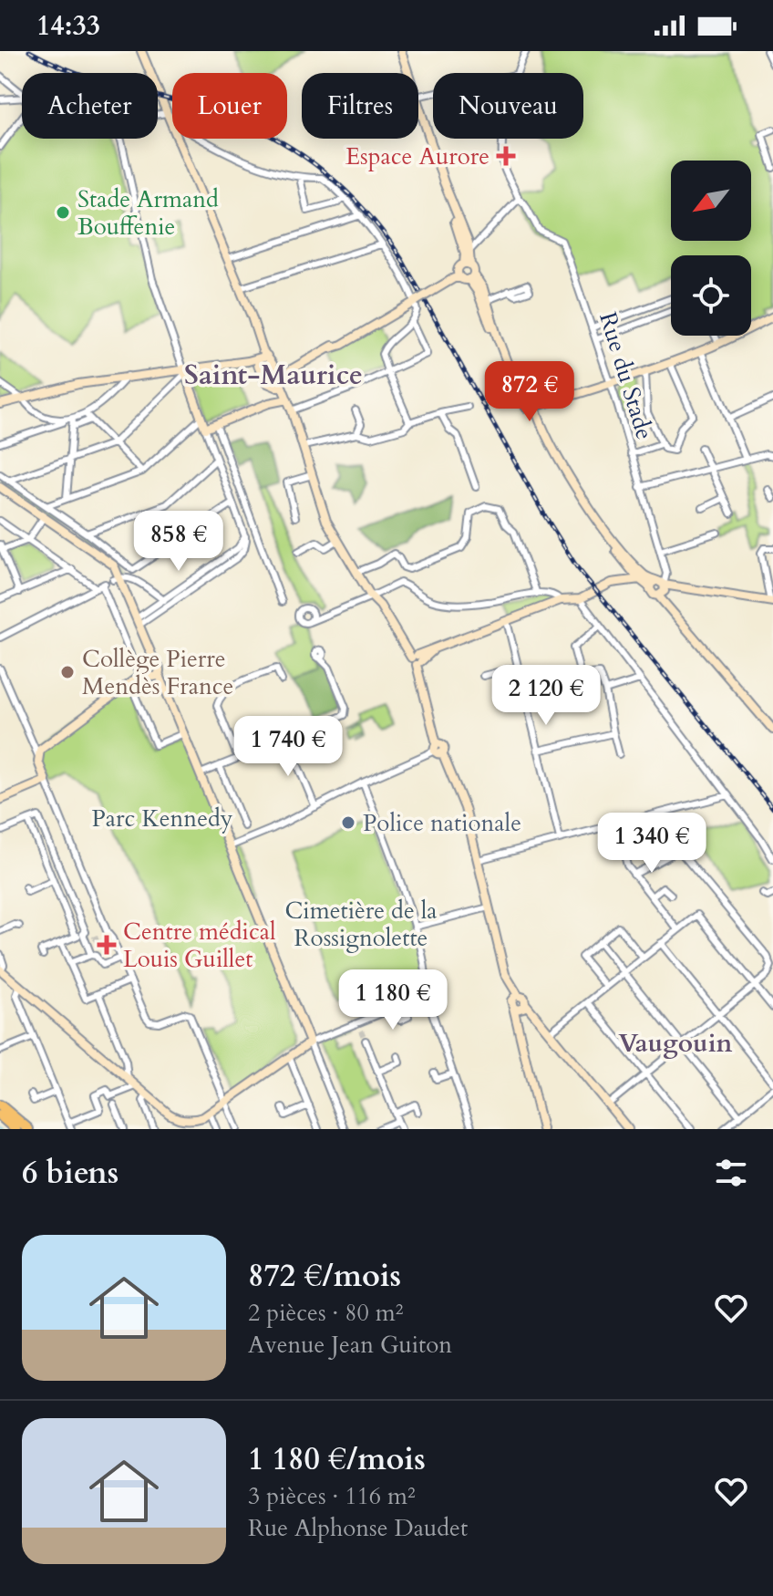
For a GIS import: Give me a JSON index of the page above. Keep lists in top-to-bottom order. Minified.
{"streets":{"street":["Rue du Stade"]},"districts":["Saint-Maurice","Vaugouin"],"parks":["Parc Kennedy","Cimetière de la Rossignolette"],"places":{"health":["Espace Aurore","Centre médical Louis Guillet"],"other":["Stade Armand Bouffenie","Collège Pierre Mendès France","Police nationale"]},"north":"bottom left","page":{"status":"14:33","chip":["Acheter","Louer","Filtres","Nouveau"],"price":["872 €","858 €","2 120 €","1 740 €","1 340 €","1 180 €"],"heading":"6 biens","list":[{"name":"872 €/mois","note":"2 pièces · 80 m² · Avenue Jean Guiton"},{"name":"1 180 €/mois","note":"3 pièces · 116 m² · Rue Alphonse Daudet"}]}}
